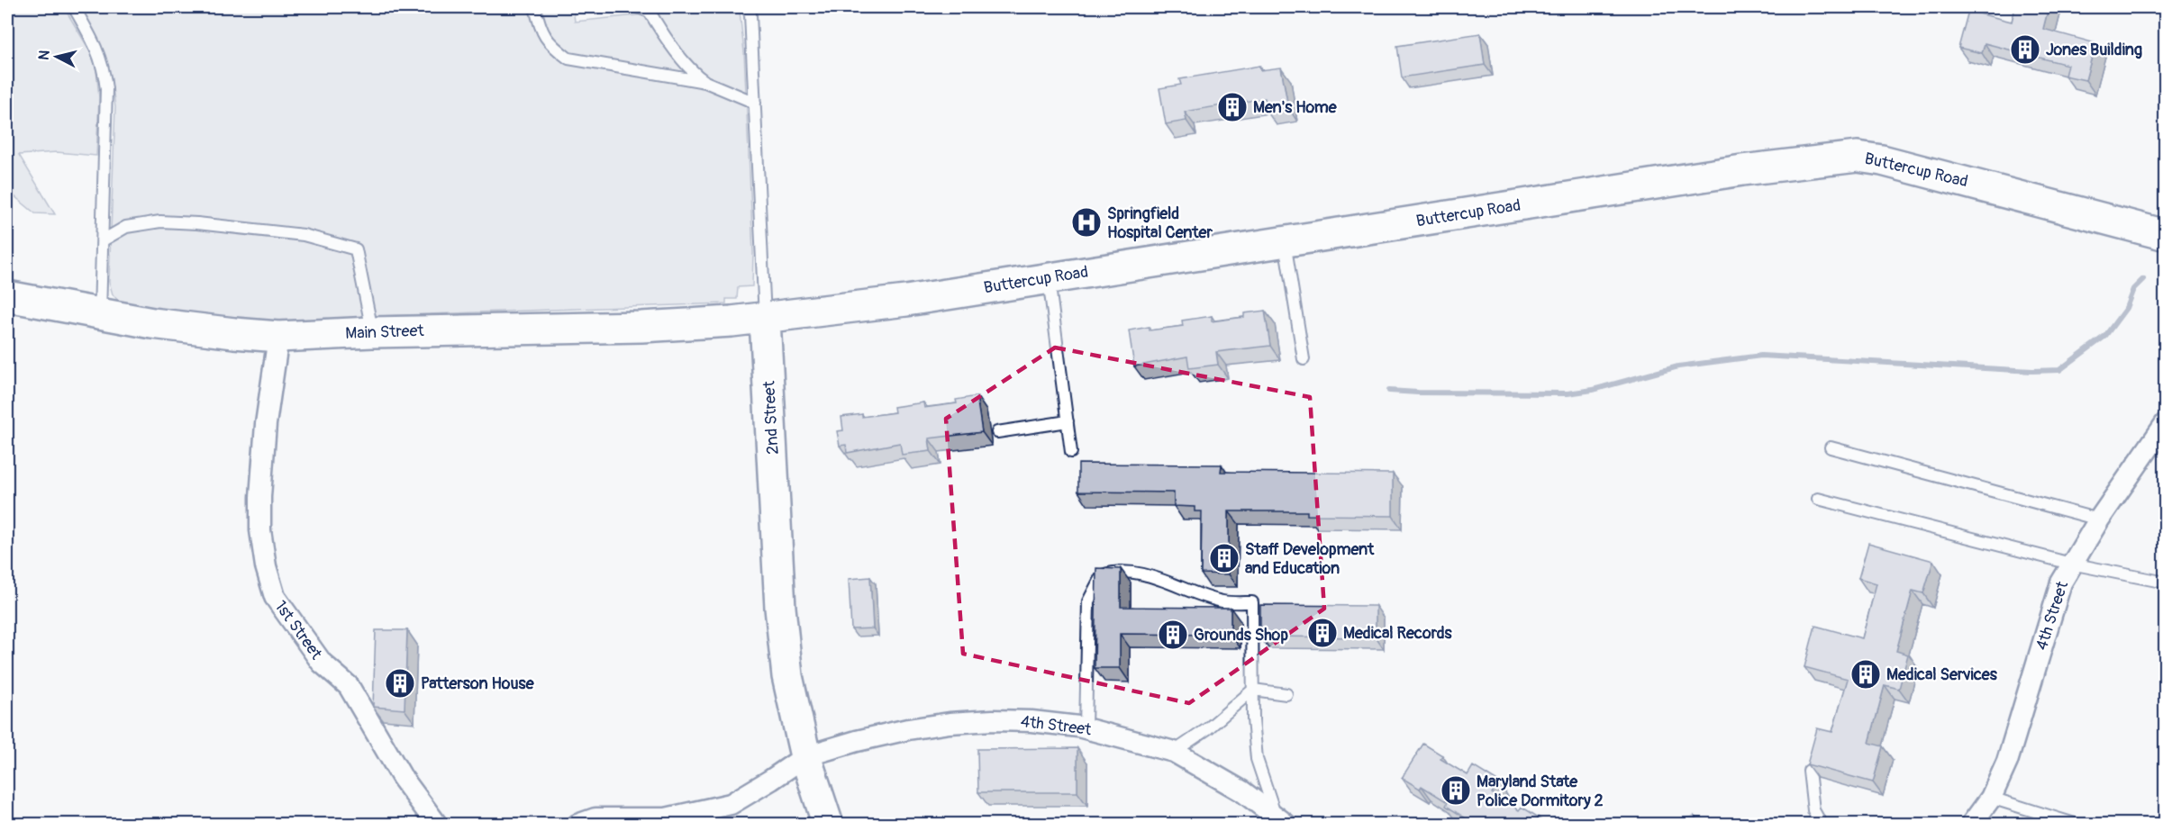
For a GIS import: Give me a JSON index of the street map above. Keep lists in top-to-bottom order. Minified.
{"streets":{"street":["Buttercup Road","Main Street","2nd Street","4th Street","1st Street"]},"crossings":[["Buttercup Road","Main Street"],["Buttercup Road","2nd Street"],["Main Street","2nd Street"],["Main Street","1st Street"],["2nd Street","4th Street"]],"places":{"building":["Jones Building","Men's Home","Staff Development and Education","Medical Records","Grounds Shop","Medical Services","Patterson House","Maryland State Police Dormitory 2"],"hospital":["Springfield Hospital Center"]},"north":"left"}
